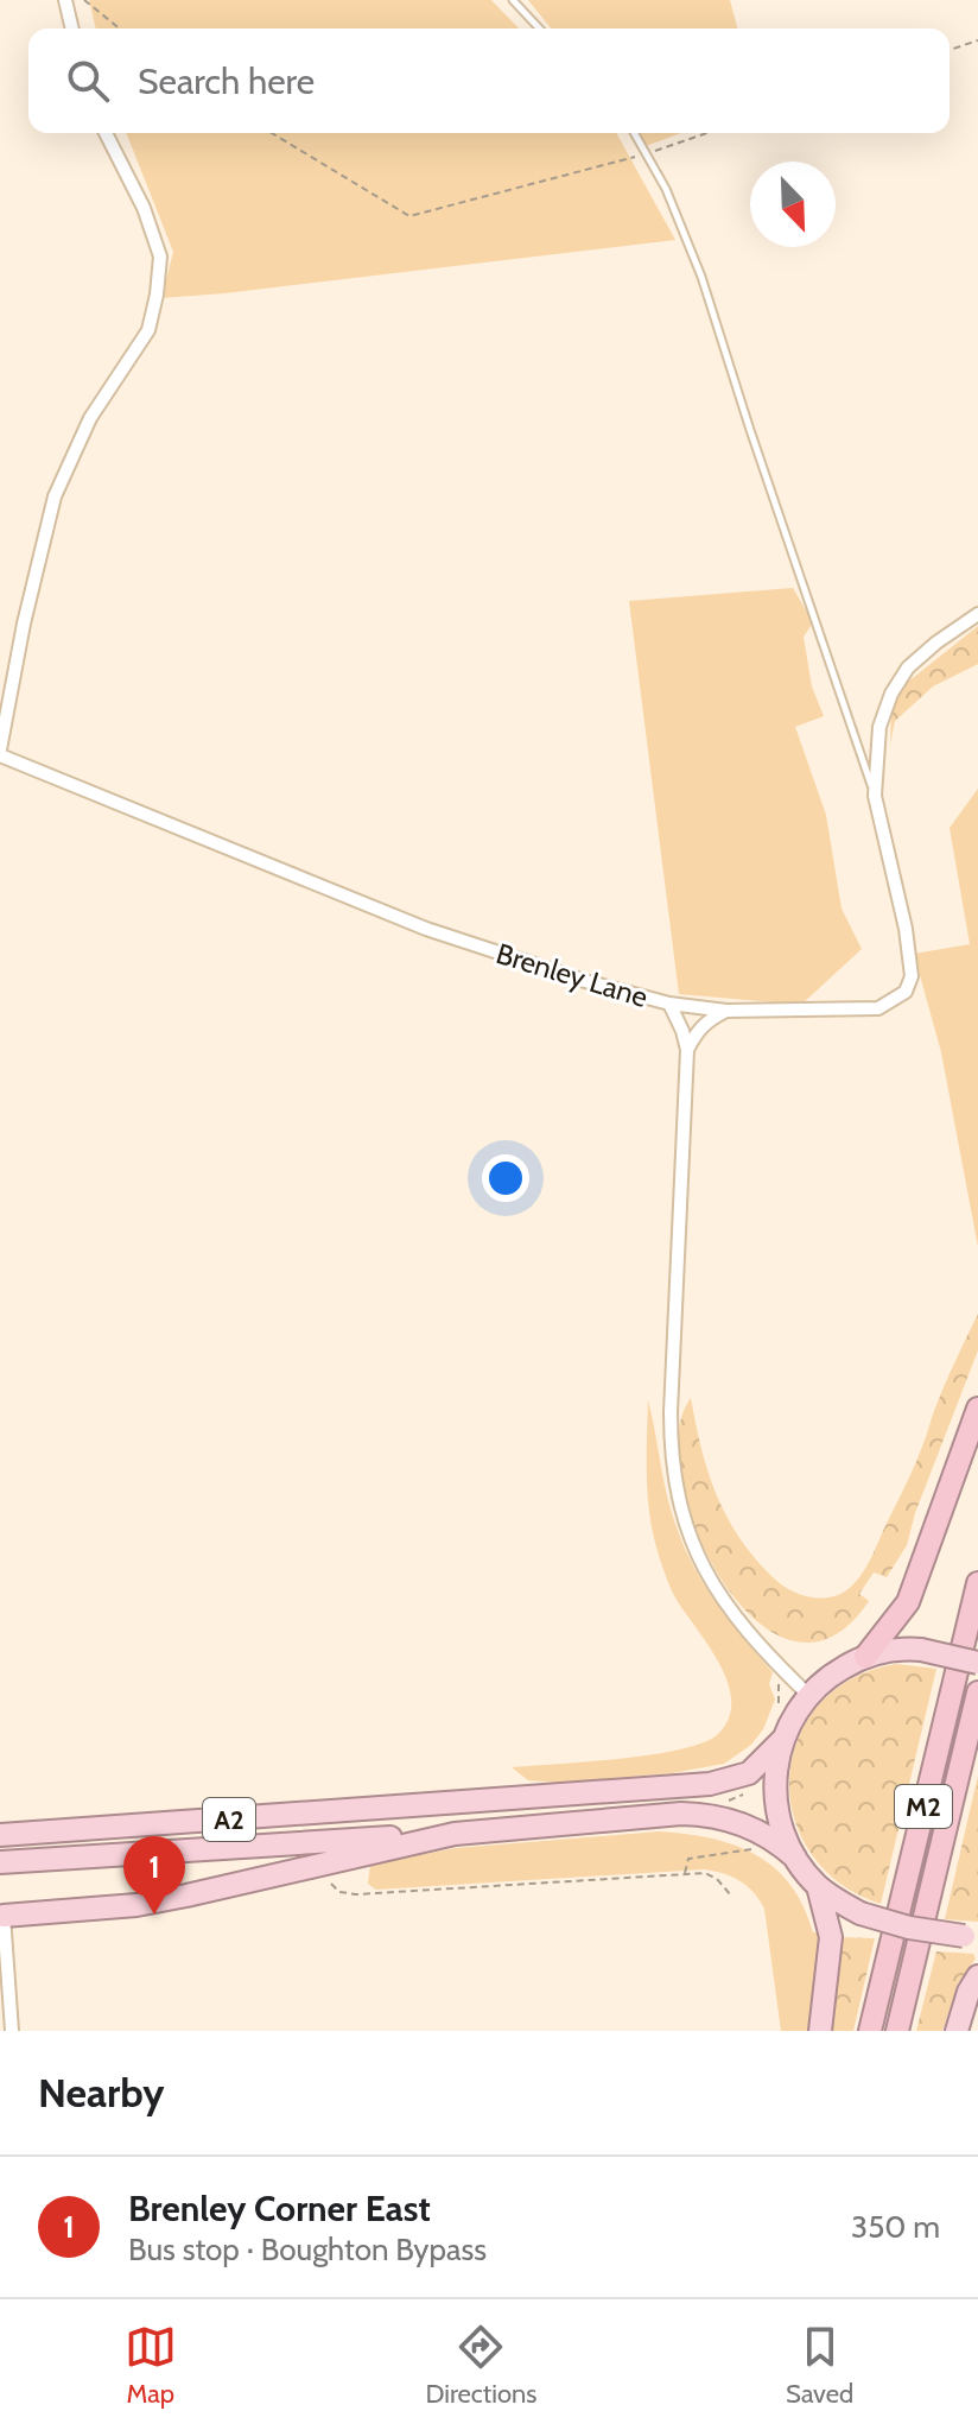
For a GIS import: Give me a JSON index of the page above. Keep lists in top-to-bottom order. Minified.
{"streets":{"highway":["M2","A2"],"street":["Brenley Lane"]},"crossings":[["Brenley Lane","A2"]],"north":"bottom right","page":{"search":"Search here","pins":"1","heading":"Nearby","list":[{"mark":"1","name":"Brenley Corner East","note":"Bus stop · Boughton Bypass","value":"350 m"}],"nav":["Map","Directions","Saved"]}}
